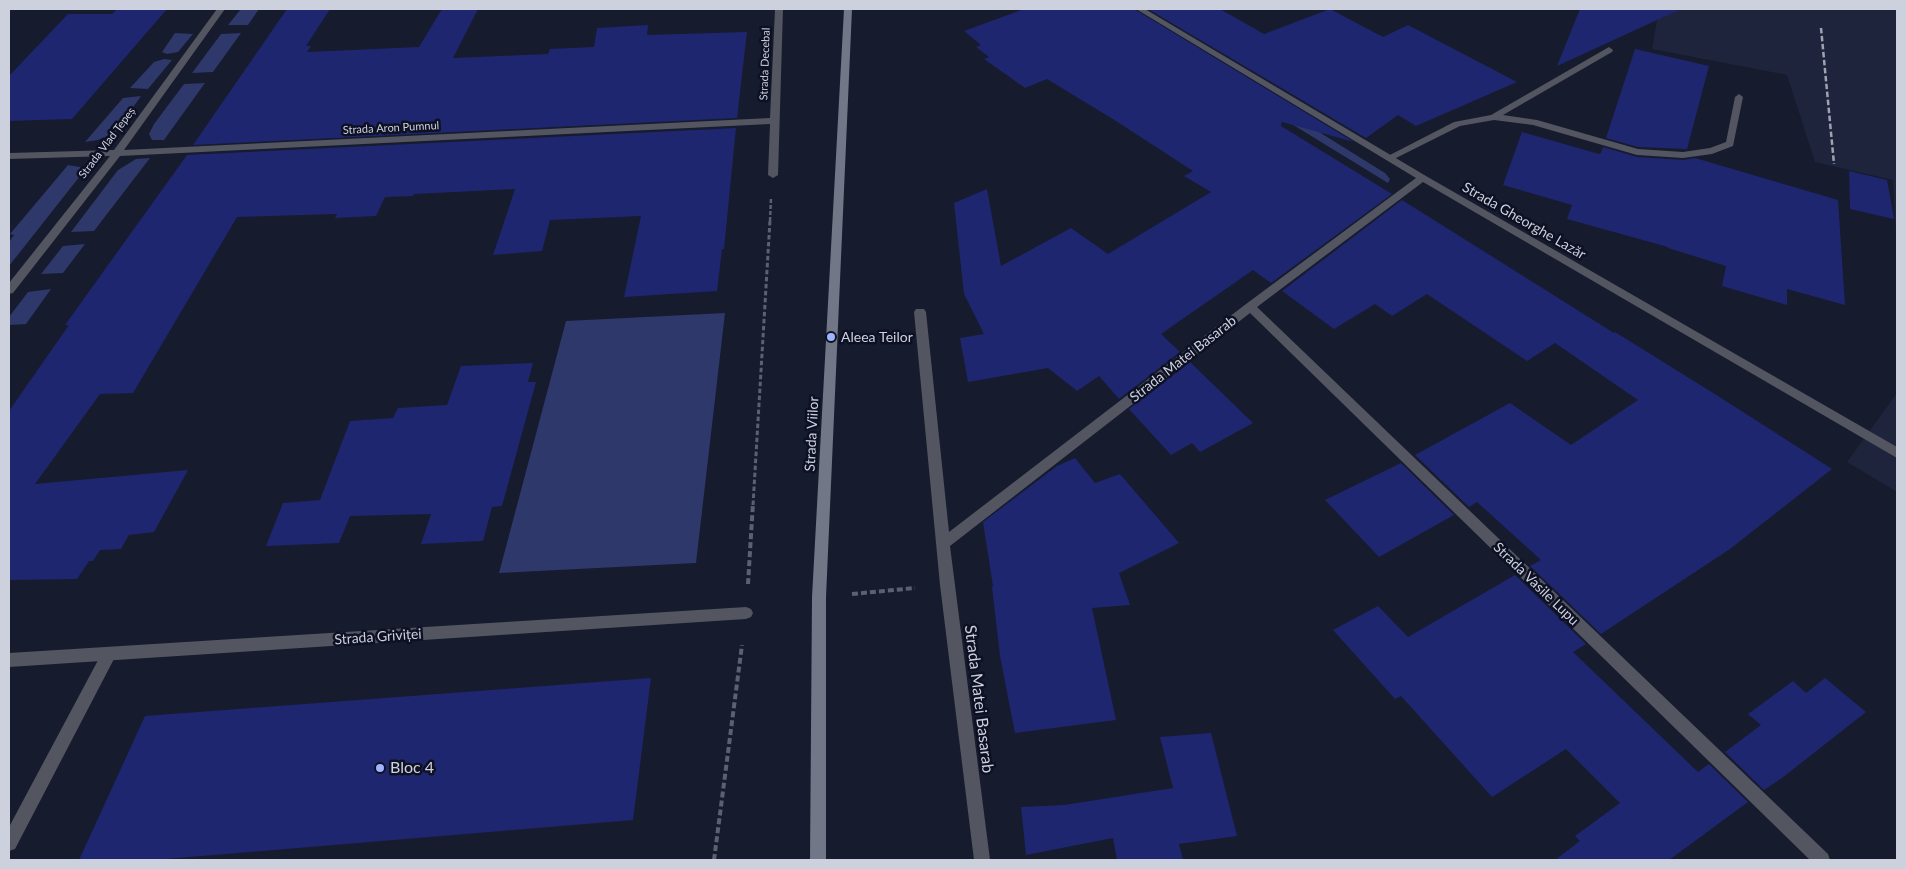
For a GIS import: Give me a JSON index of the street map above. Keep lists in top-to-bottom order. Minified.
{"streets":{"street":["Strada Decebal","Strada Aron Pumnul","Strada Vlad Țepeș","Strada Gheorghe Lazăr","Strada Matei Basarab","Strada Viilor","Strada Vasile Lupu","Strada Griviței"]},"crossings":[["Strada Decebal","Strada Aron Pumnul"],["Strada Aron Pumnul","Strada Vlad Țepeș"],["Strada Gheorghe Lazăr","Strada Matei Basarab"],["Strada Matei Basarab","Strada Vasile Lupu"]],"places":["Aleea Teilor","Bloc 4"]}
